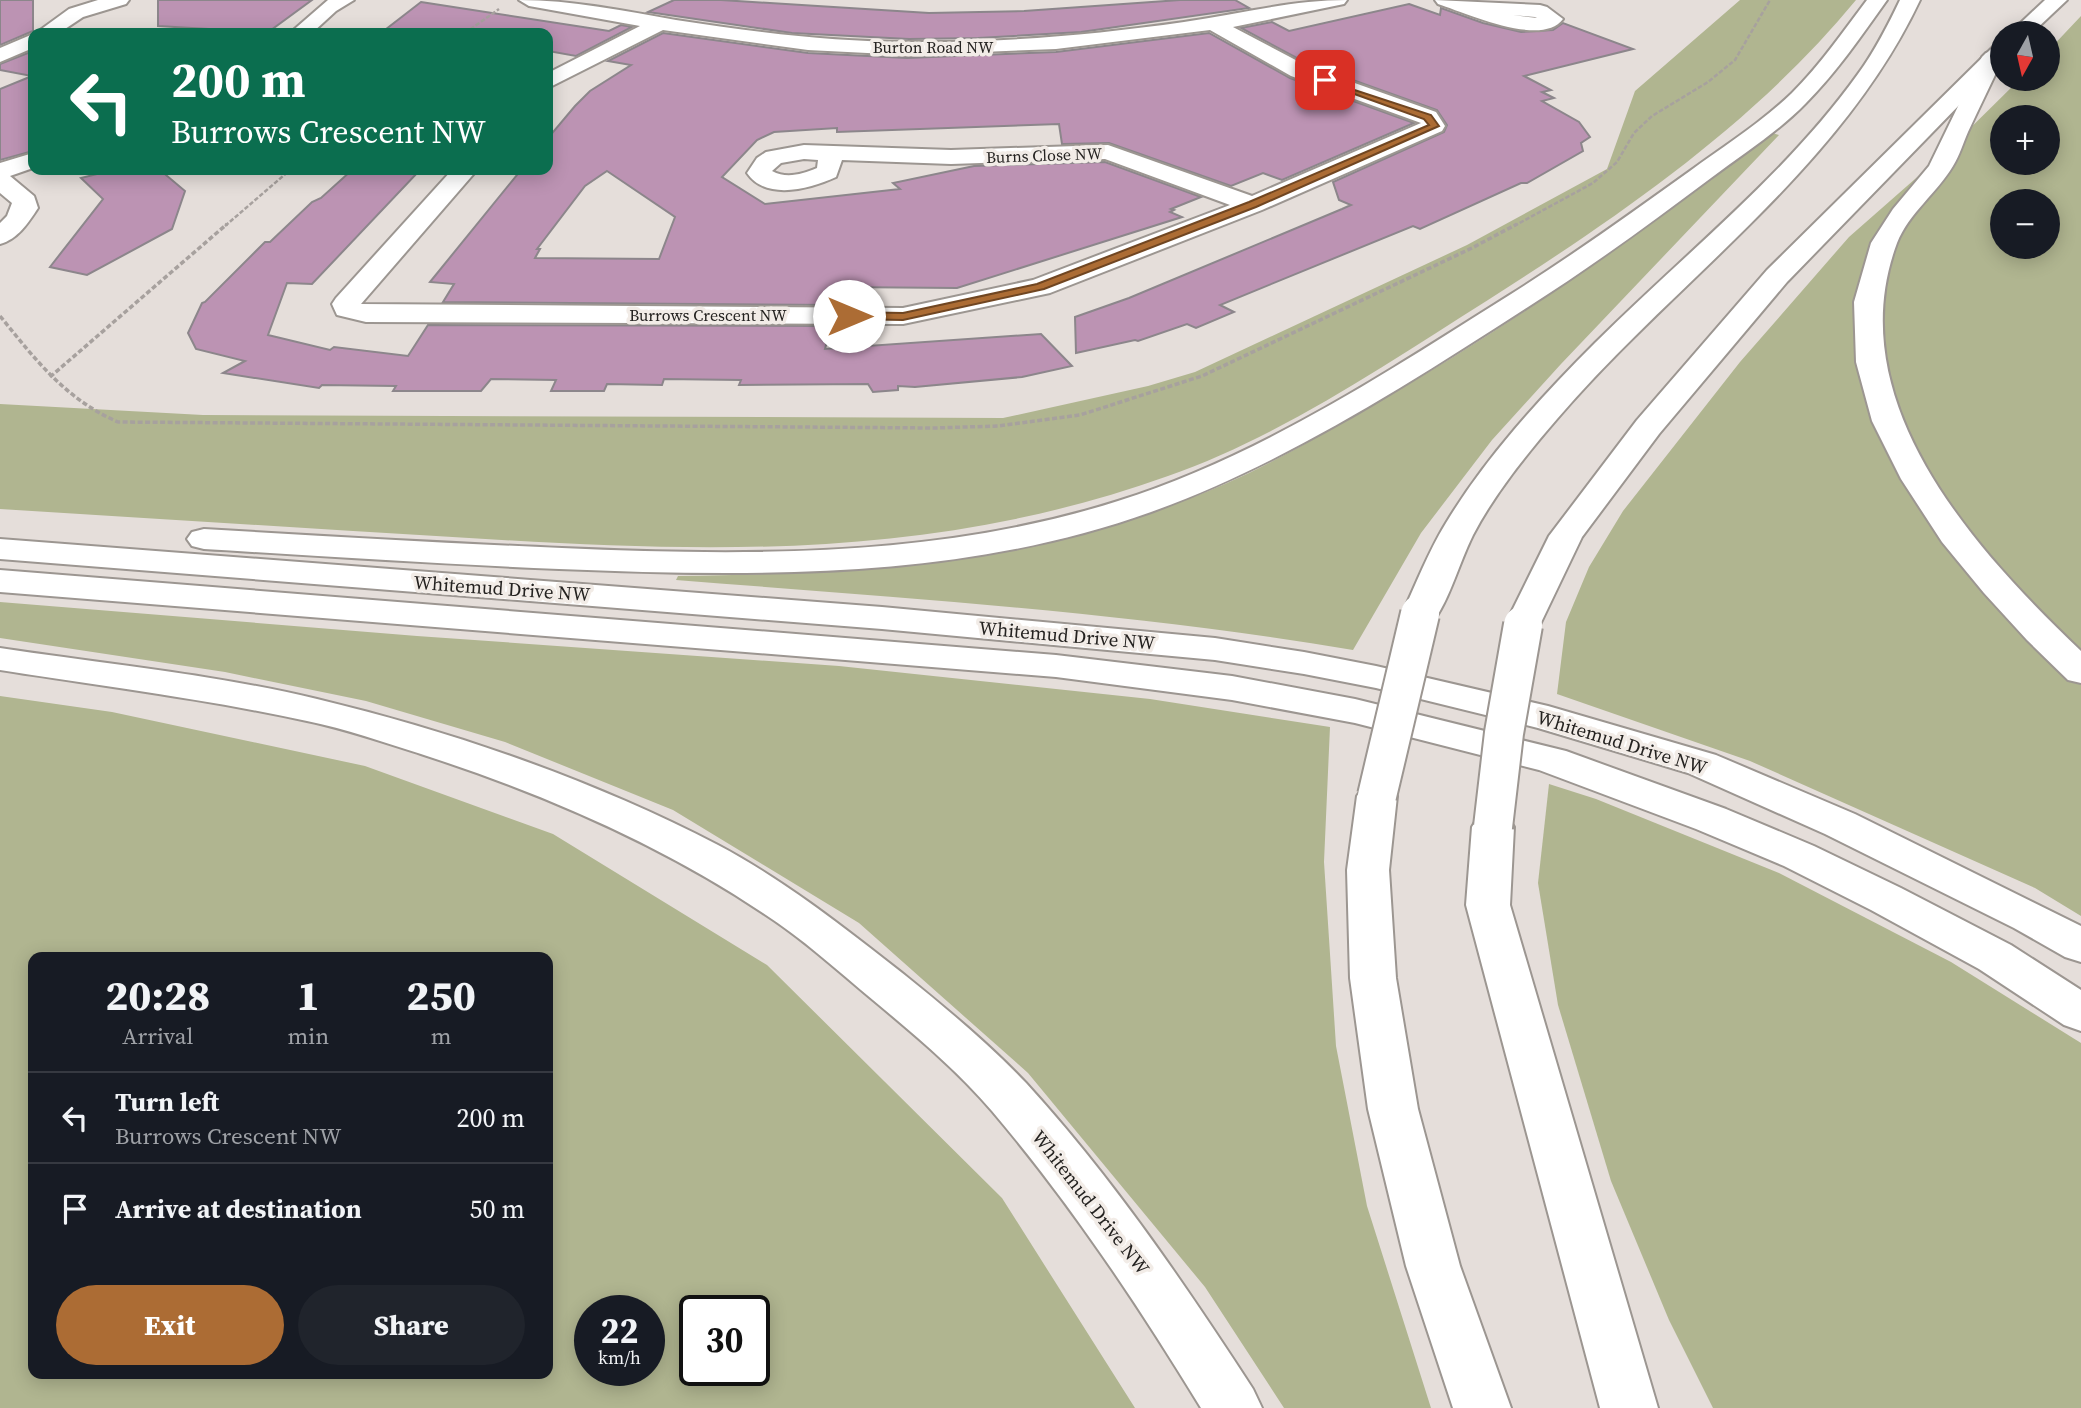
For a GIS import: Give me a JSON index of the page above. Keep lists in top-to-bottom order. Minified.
{"streets":{"main road":["Burton Road NW","Burns Close NW","Burrows Crescent NW","Whitemud Drive NW"]},"crossings":[["Burton Road NW","Burrows Crescent NW"],["Burns Close NW","Burrows Crescent NW"]],"north":"bottom","page":{"map_buttons":["+","−"],"turn":["200 m","Burrows Crescent NW"],"eta":["20:28","Arrival","1","min","250","m"],"list":[{"name":"Turn left","note":"Burrows Crescent NW","value":"200 m"},{"name":"Arrive at destination","value":"50 m"}],"buttons":["Exit","Share"],"speed":"22 km/h","limit":"30"}}
